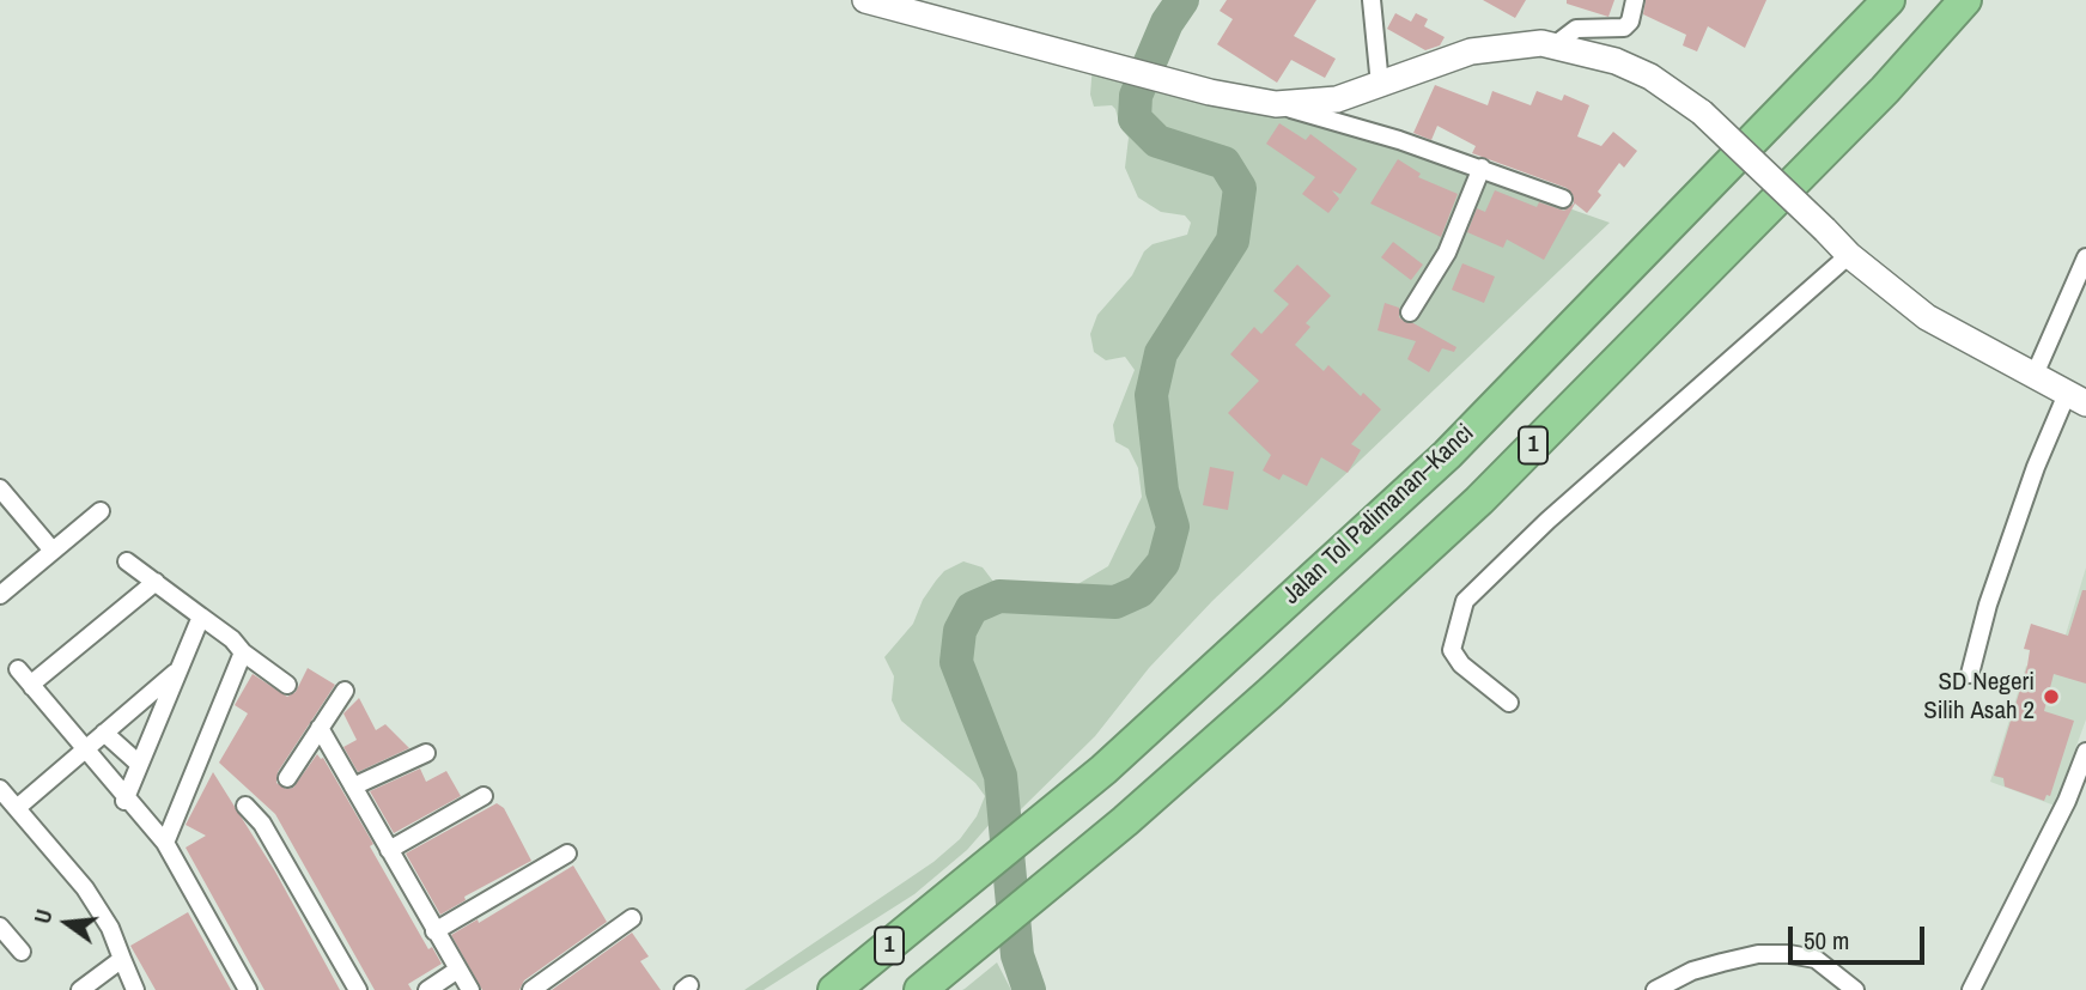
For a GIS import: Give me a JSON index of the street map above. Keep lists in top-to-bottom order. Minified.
{"streets":{"highway":["1","Jalan Tol Palimanan–Kanci"]},"places":["SD Negeri Silih Asah 2"],"scale_bar":"50 m","north":"left"}
